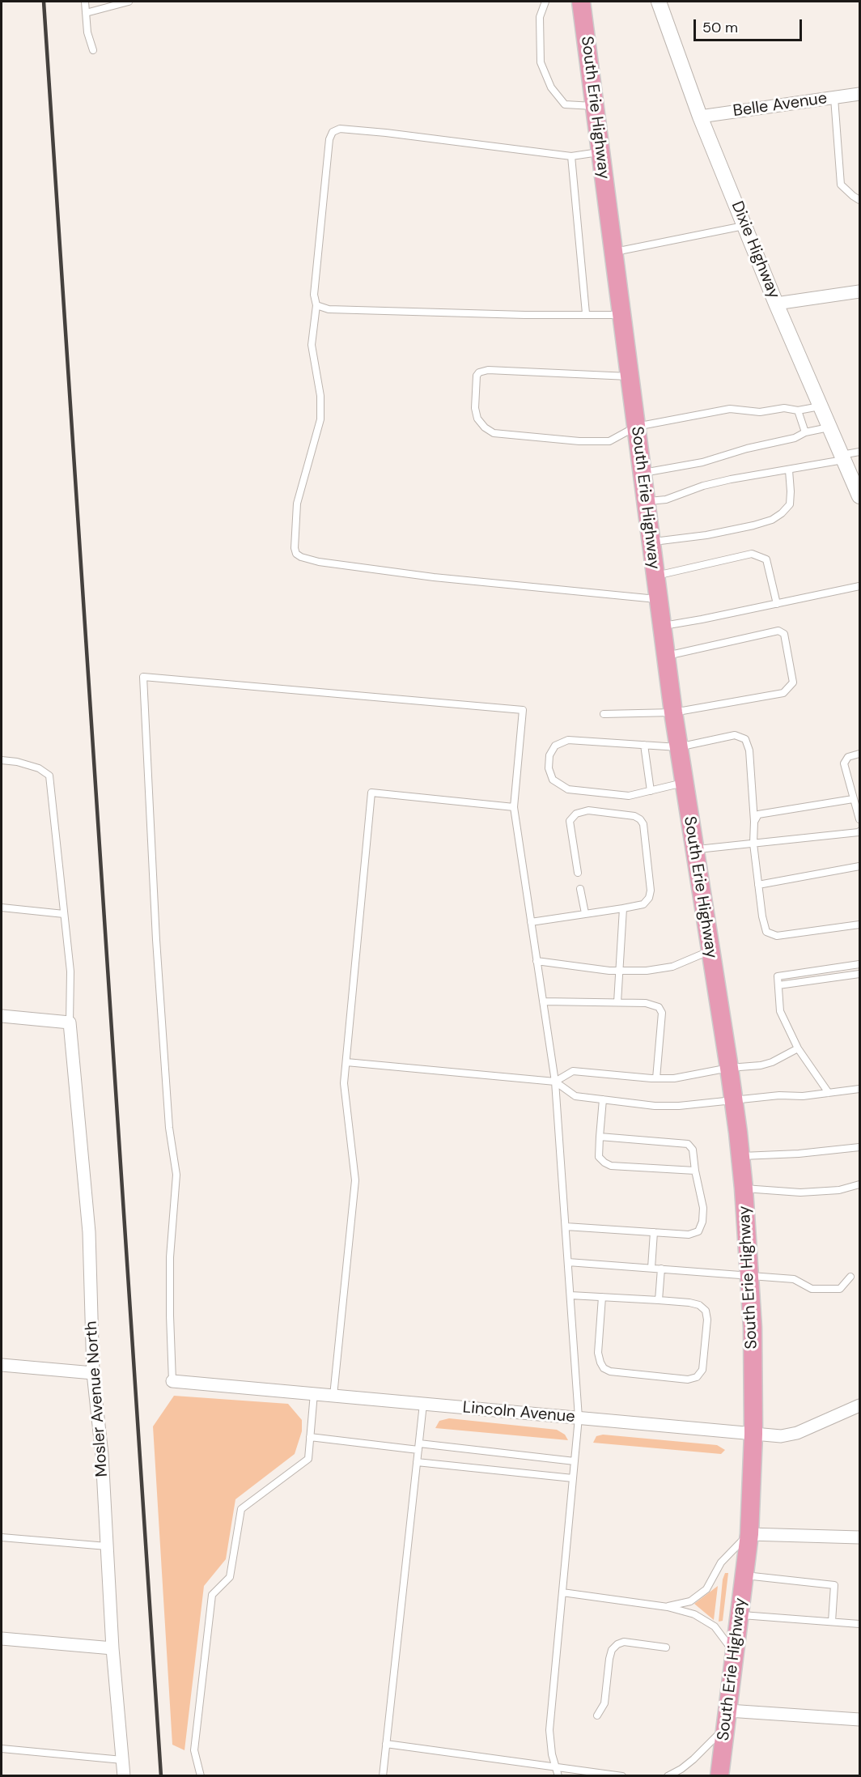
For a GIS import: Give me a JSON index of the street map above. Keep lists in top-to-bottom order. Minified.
{"streets":{"main road":["South Erie Highway"],"street":["Belle Avenue","Dixie Highway","Mosler Avenue North","Lincoln Avenue"]},"crossings":[["Belle Avenue","Dixie Highway"],["South Erie Highway","Lincoln Avenue"]],"scale_bar":"50 m"}
